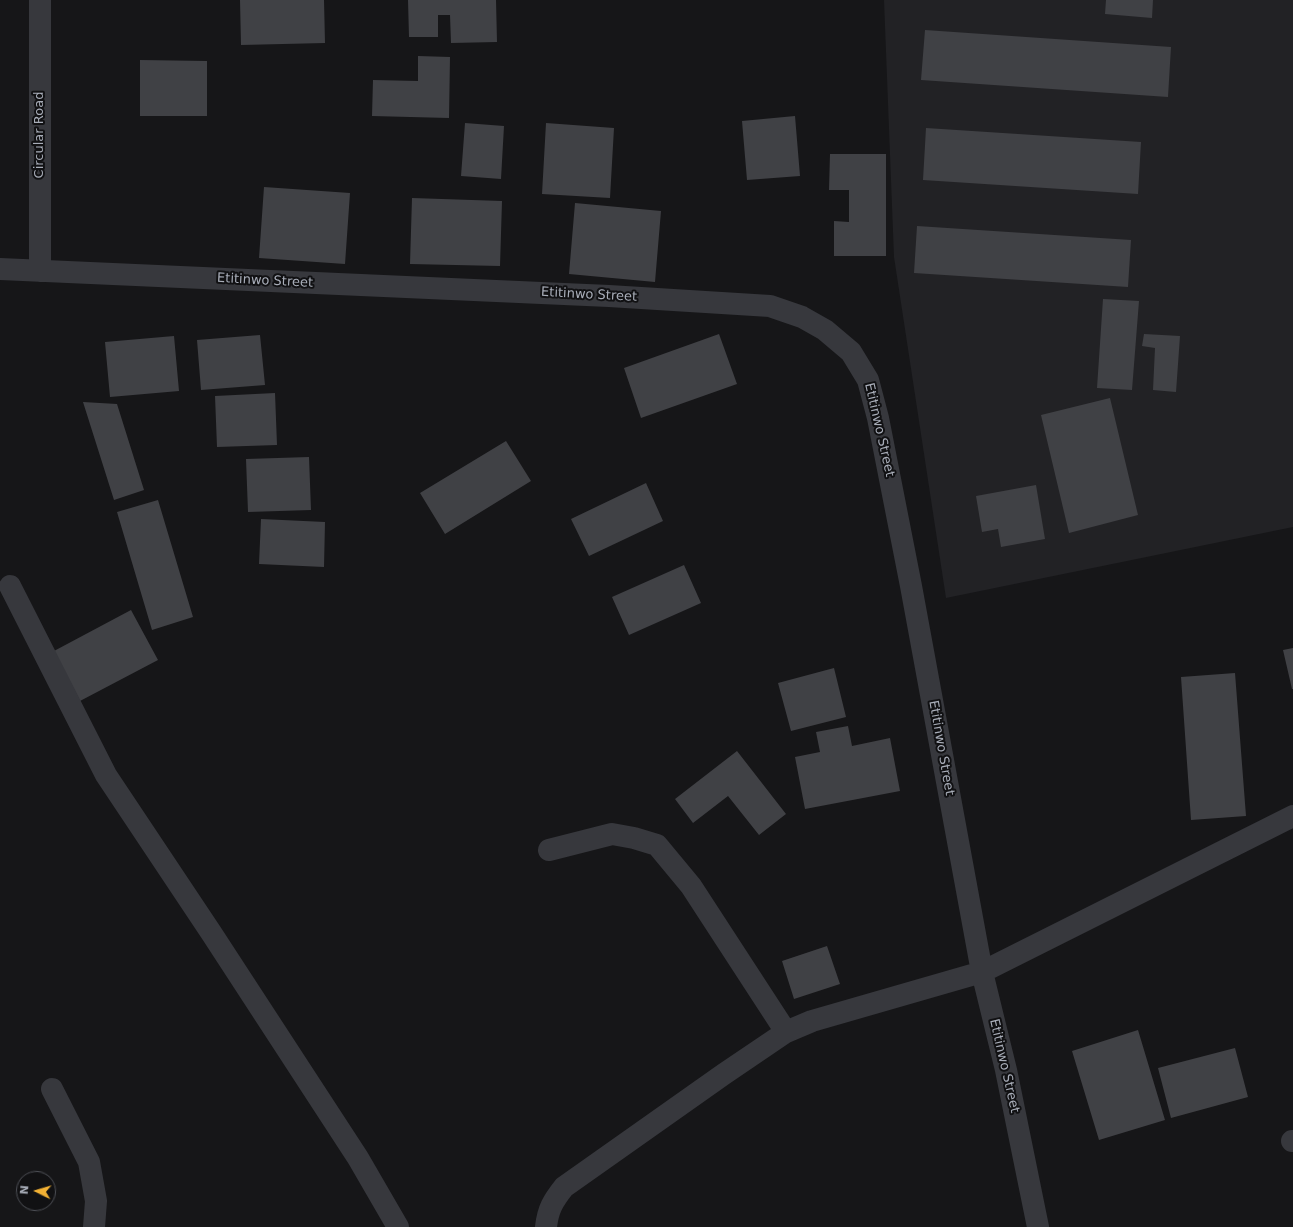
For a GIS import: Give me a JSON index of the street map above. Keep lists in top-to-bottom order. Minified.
{"streets":{"street":["Circular Road","Etitinwo Street"]},"crossings":[["Circular Road","Etitinwo Street"]],"north":"left"}
